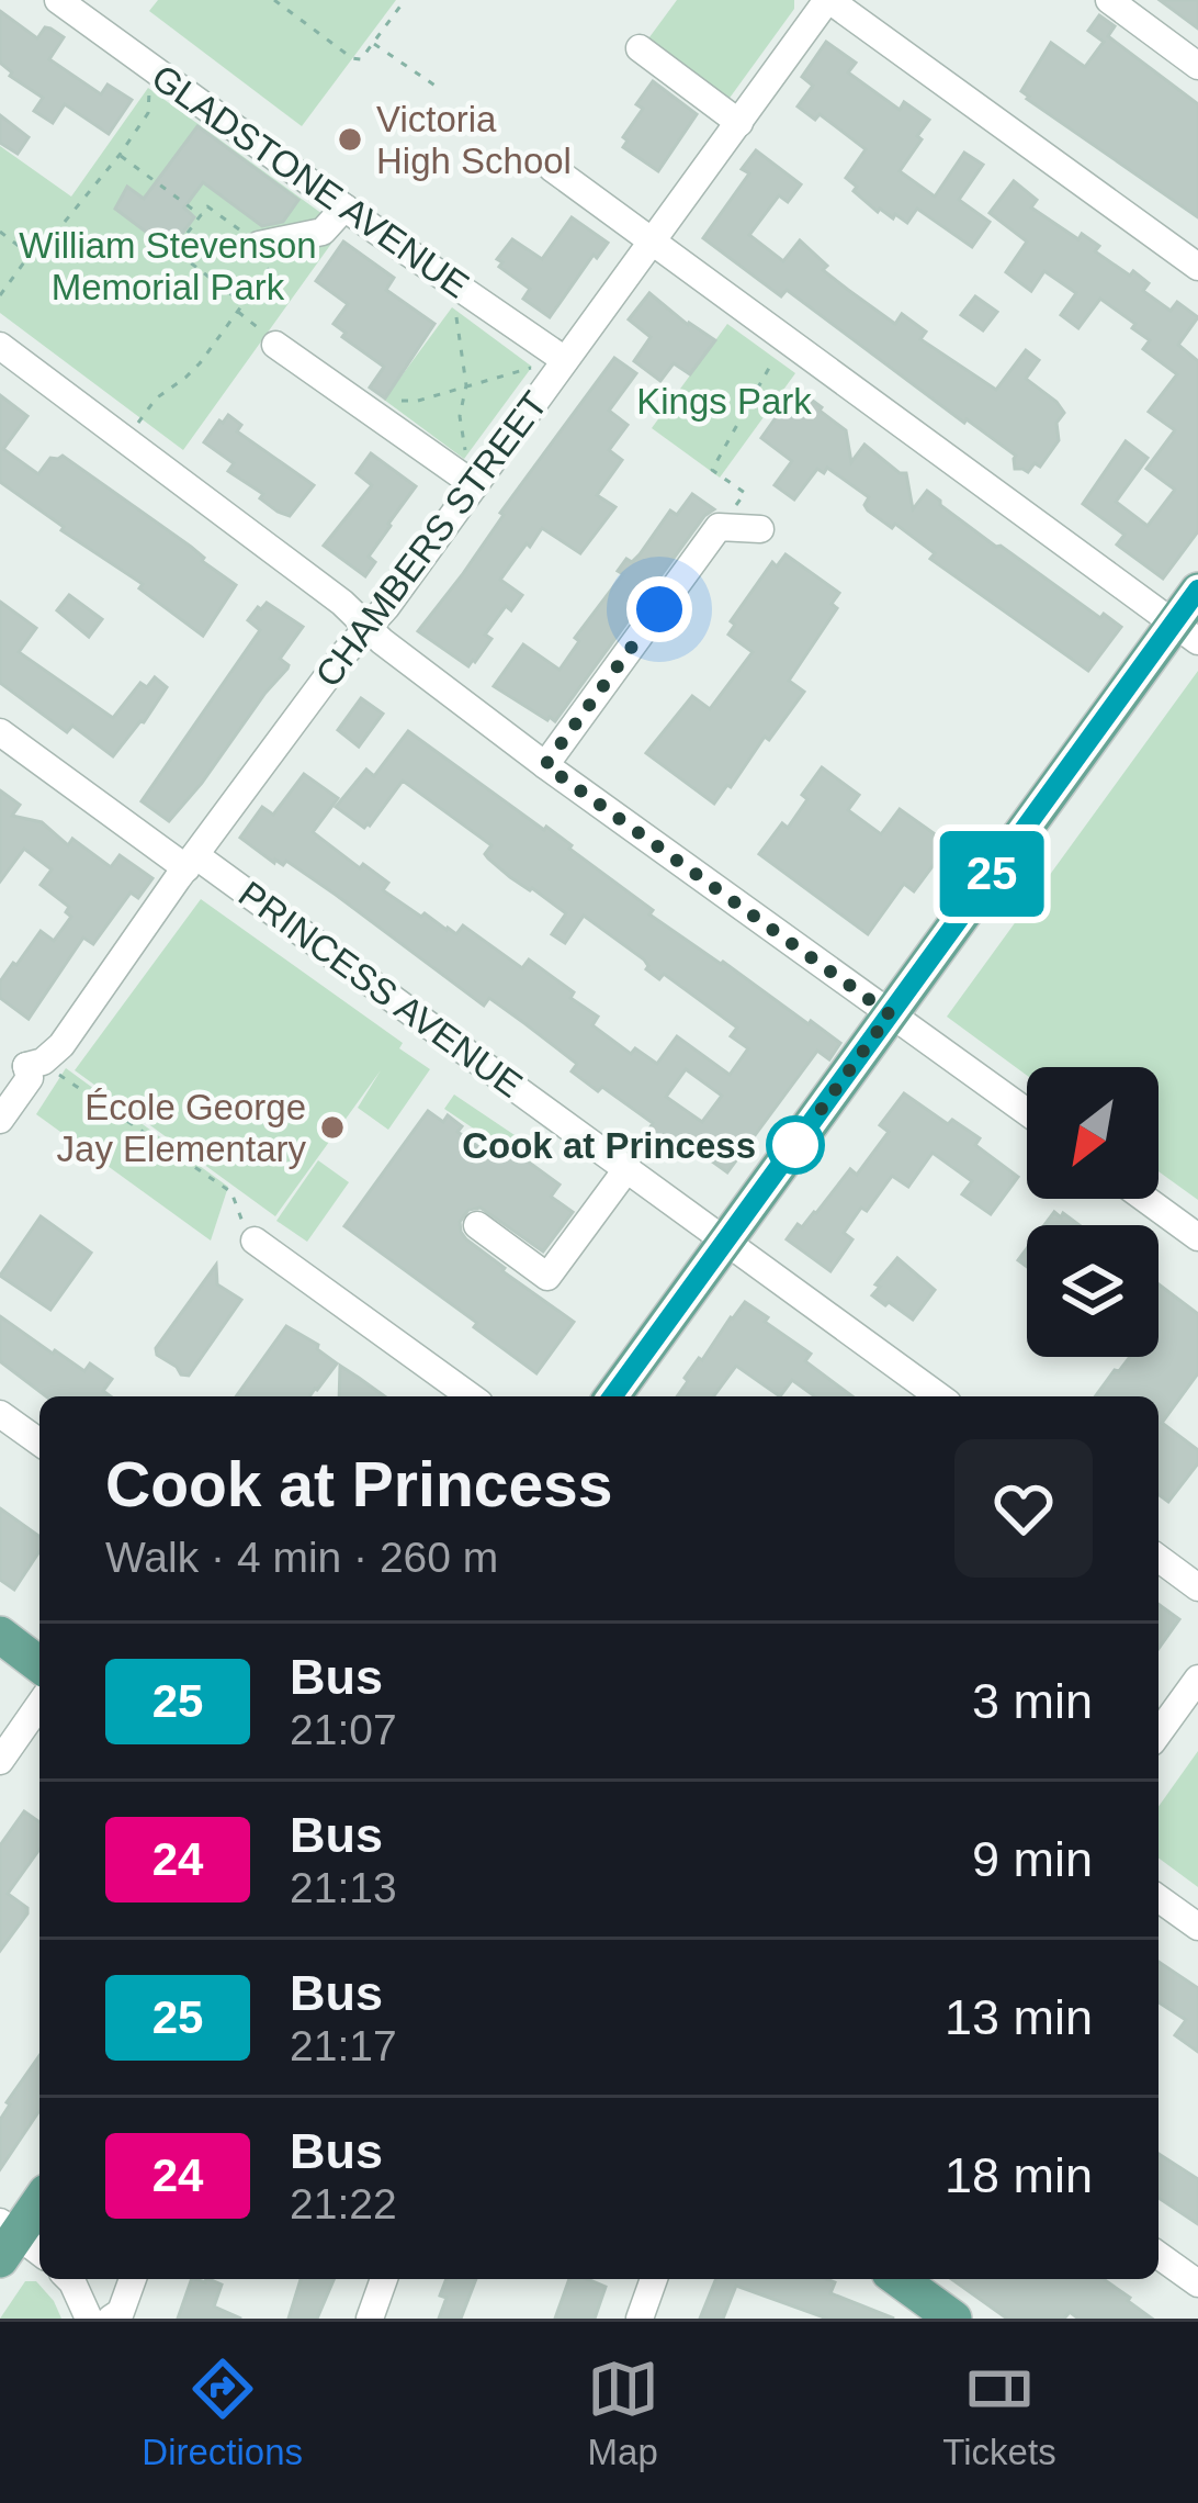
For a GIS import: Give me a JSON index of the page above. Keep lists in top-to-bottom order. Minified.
{"streets":{"street":["GLADSTONE AVENUE","CHAMBERS STREET","PRINCESS AVENUE"]},"crossings":[["GLADSTONE AVENUE","CHAMBERS STREET"],["CHAMBERS STREET","PRINCESS AVENUE"]],"parks":["William Stevenson Memorial Park","Kings Park"],"places":["Victoria High School","École George Jay Elementary","Cook at Princess"],"lines":["bus line 25"],"north":"bottom left","page":{"on_map":"25","heading":["Cook at Princess","Walk · 4 min · 260 m"],"list":[{"mark":"25","name":"Bus","note":"21:07","value":"3 min"},{"mark":"24","name":"Bus","note":"21:13","value":"9 min"},{"mark":"25","name":"Bus","note":"21:17","value":"13 min"},{"mark":"24","name":"Bus","note":"21:22","value":"18 min"}],"tabs":["Directions","Map","Tickets"]}}
